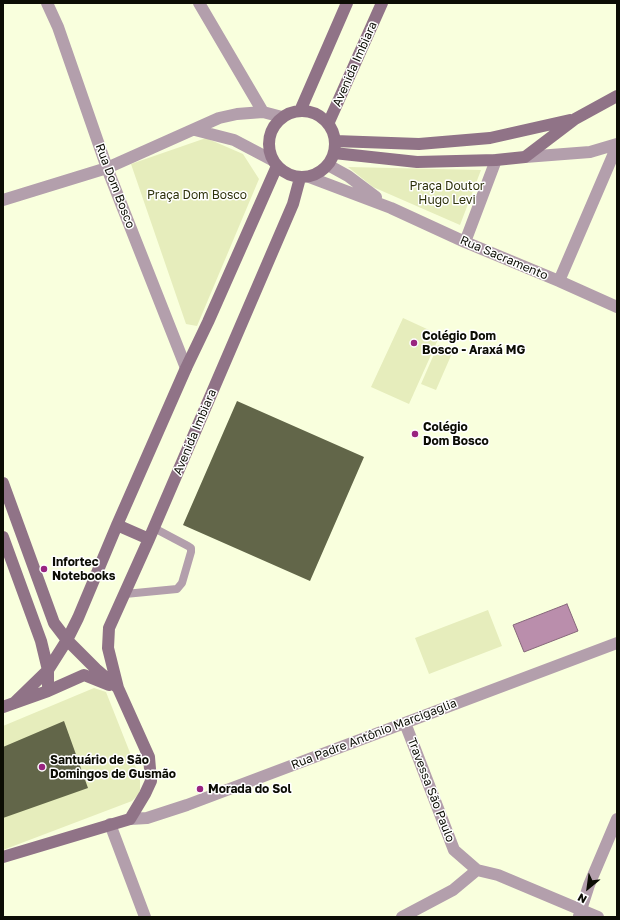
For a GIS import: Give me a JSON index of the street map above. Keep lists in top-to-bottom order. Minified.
{"streets":{"main road":["Avenida Imbiara"],"street":["Rua Dom Bosco","Rua Sacramento","Rua Padre Antônio Marcigaglia","Travessa São Paulo"]},"crossings":[["Rua Padre Antônio Marcigaglia","Travessa São Paulo"]],"parks":["Praça Doutor Hugo Levi","Praça Dom Bosco"],"places":["Colégio Dom Bosco - Araxá MG","Colégio Dom Bosco","Infortec Notebooks","Santuário de São Domingos de Gusmão","Morada do Sol"],"north":"bottom left"}
